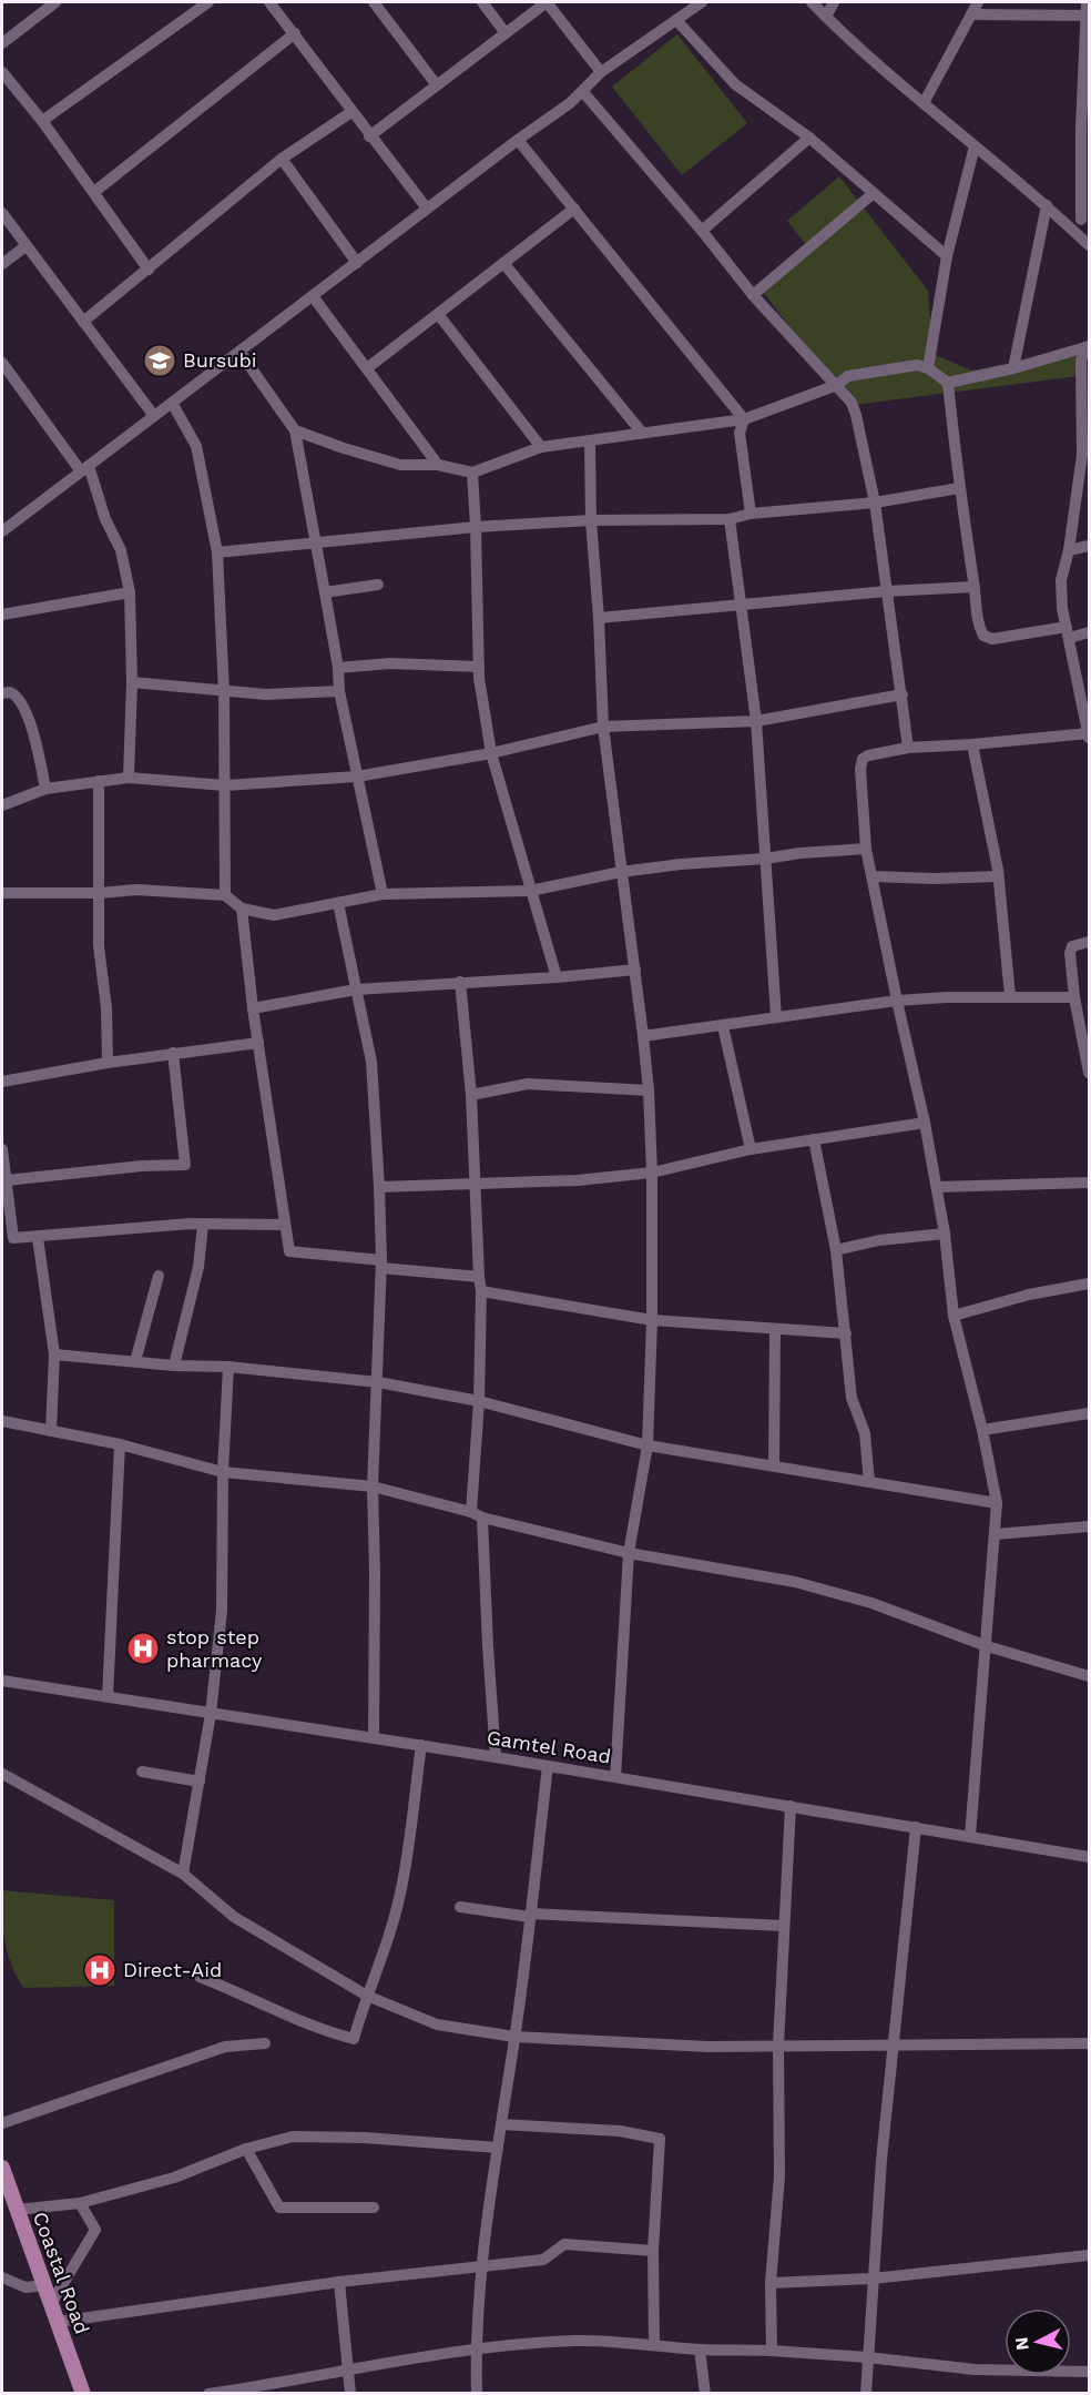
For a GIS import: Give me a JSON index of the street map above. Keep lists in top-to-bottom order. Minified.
{"streets":{"main road":["Coastal Road"],"street":["Gamtel Road"]},"places":{"school or university":["Bursubi"],"hospital":["stop step pharmacy","Direct-Aid"]},"north":"left"}
